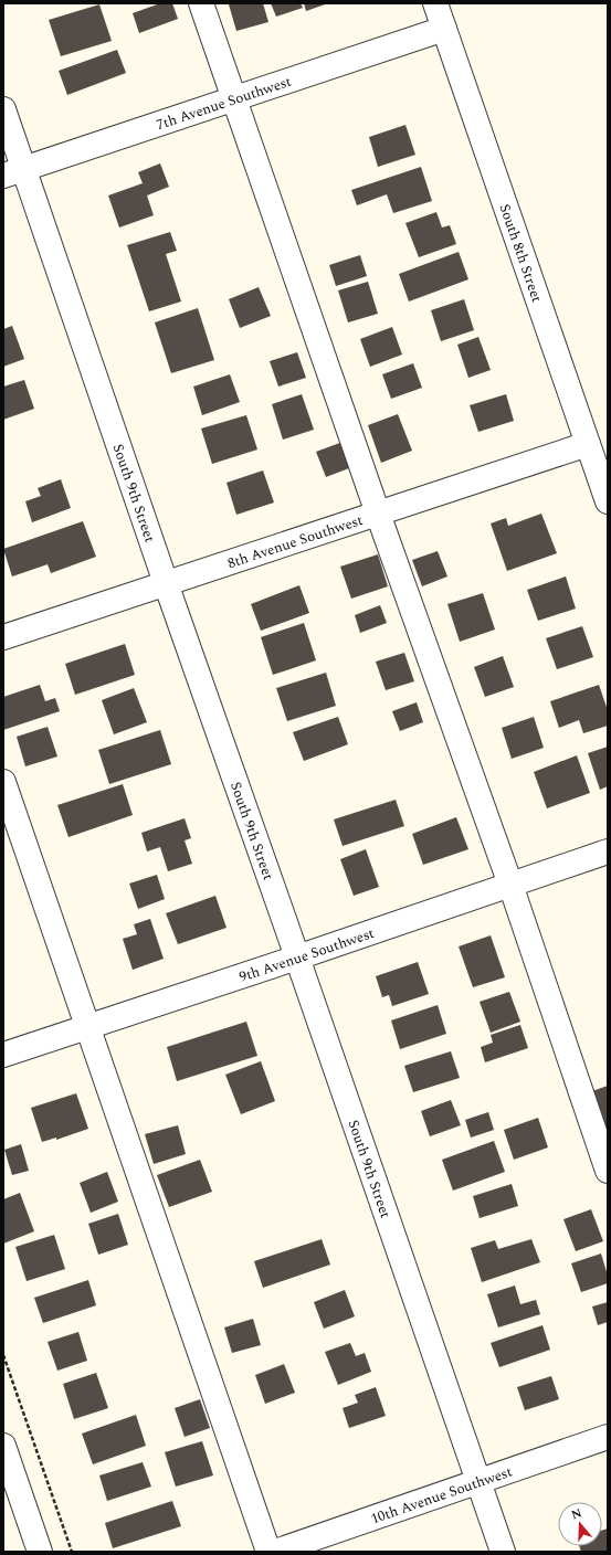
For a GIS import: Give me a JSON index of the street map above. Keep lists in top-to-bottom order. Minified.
{"streets":{"street":["7th Avenue Southwest","South 8th Street","South 9th Street","8th Avenue Southwest","9th Avenue Southwest","10th Avenue Southwest"]},"crossings":[["7th Avenue Southwest","South 8th Street"],["7th Avenue Southwest","South 9th Street"],["South 8th Street","8th Avenue Southwest"],["South 9th Street","8th Avenue Southwest"],["South 9th Street","9th Avenue Southwest"],["South 9th Street","10th Avenue Southwest"]],"north":"top"}
